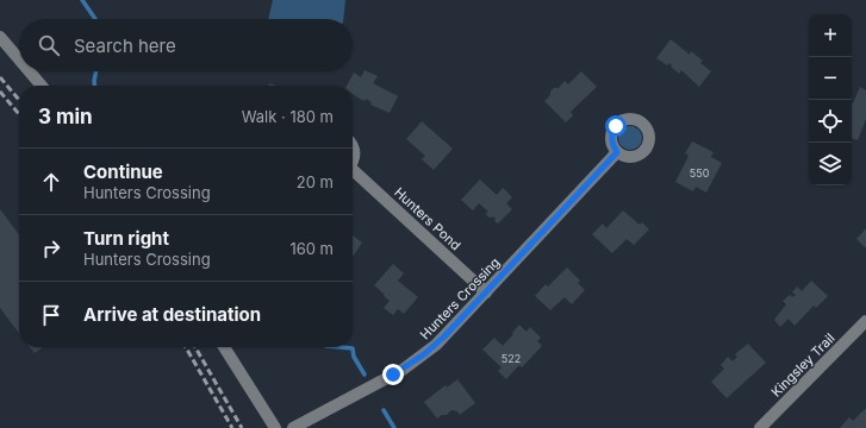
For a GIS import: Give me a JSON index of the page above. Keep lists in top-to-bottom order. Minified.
{"streets":{"street":["Hunters Pond","Hunters Crossing","Kingsley Trail"]},"crossings":[["Hunters Pond","Hunters Crossing"]],"house_numbers":["550","522"],"page":{"map_buttons":["+","−"],"search":"Search here","heading":["3 min","Walk · 180 m"],"list":[["Continue","Hunters Crossing","20 m"],["Turn right","Hunters Crossing","160 m"],"Arrive at destination"]}}
